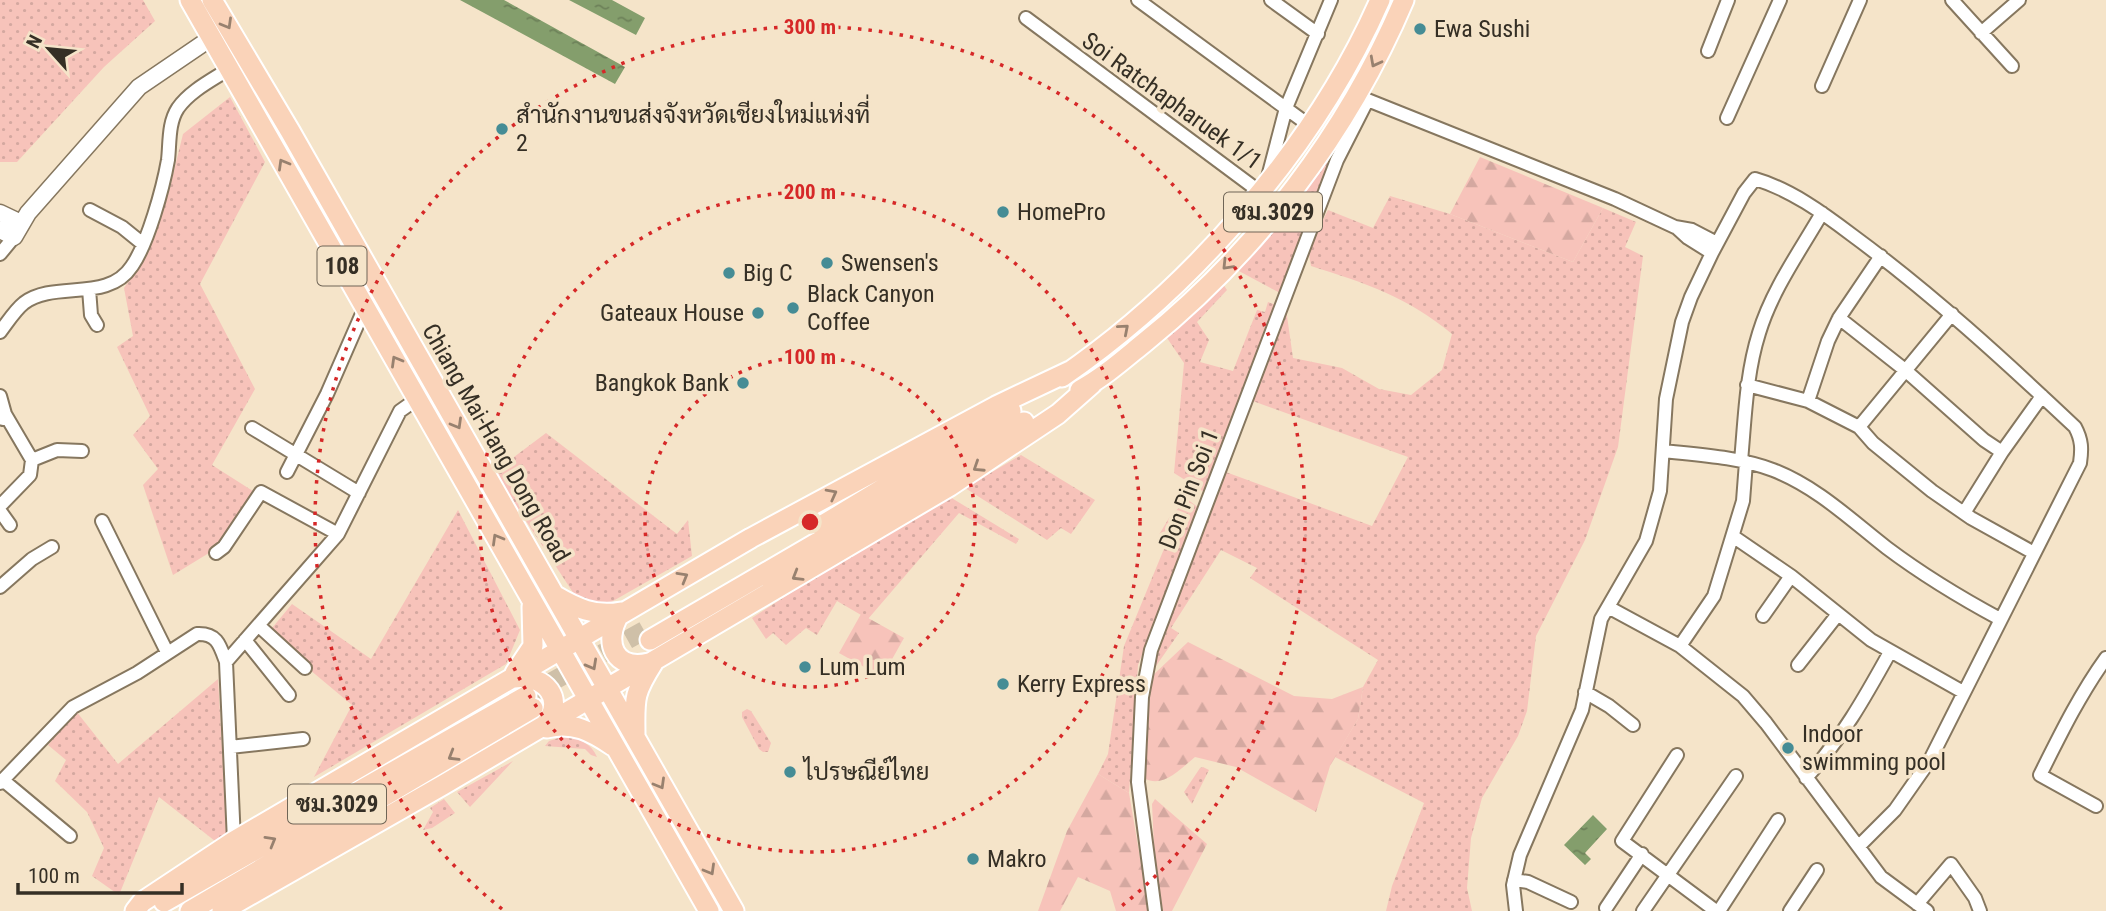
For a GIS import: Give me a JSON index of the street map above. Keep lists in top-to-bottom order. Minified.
{"streets":{"main road":["ชม.3029","108","Chiang Mai-Hang Dong Road"],"street":["Soi Ratchapharuek 1/1","Don Pin Soi 1"]},"crossings":[["Soi Ratchapharuek 1/1","ชม.3029"],["ชม.3029","Don Pin Soi 1"]],"places":["Ewa Sushi","สำนักงานขนส่งจังหวัดเชียงใหม่แห่งที่ 2","HomePro","Swensen's","Big C","Black Canyon Coffee","Gateaux House","Bangkok Bank","Lum Lum","Kerry Express","Indoor swimming pool","ไปรษณีย์ไทย","Makro"],"scale_bar":"100 m","north":"top left","rings":["300 m","200 m","100 m"]}
